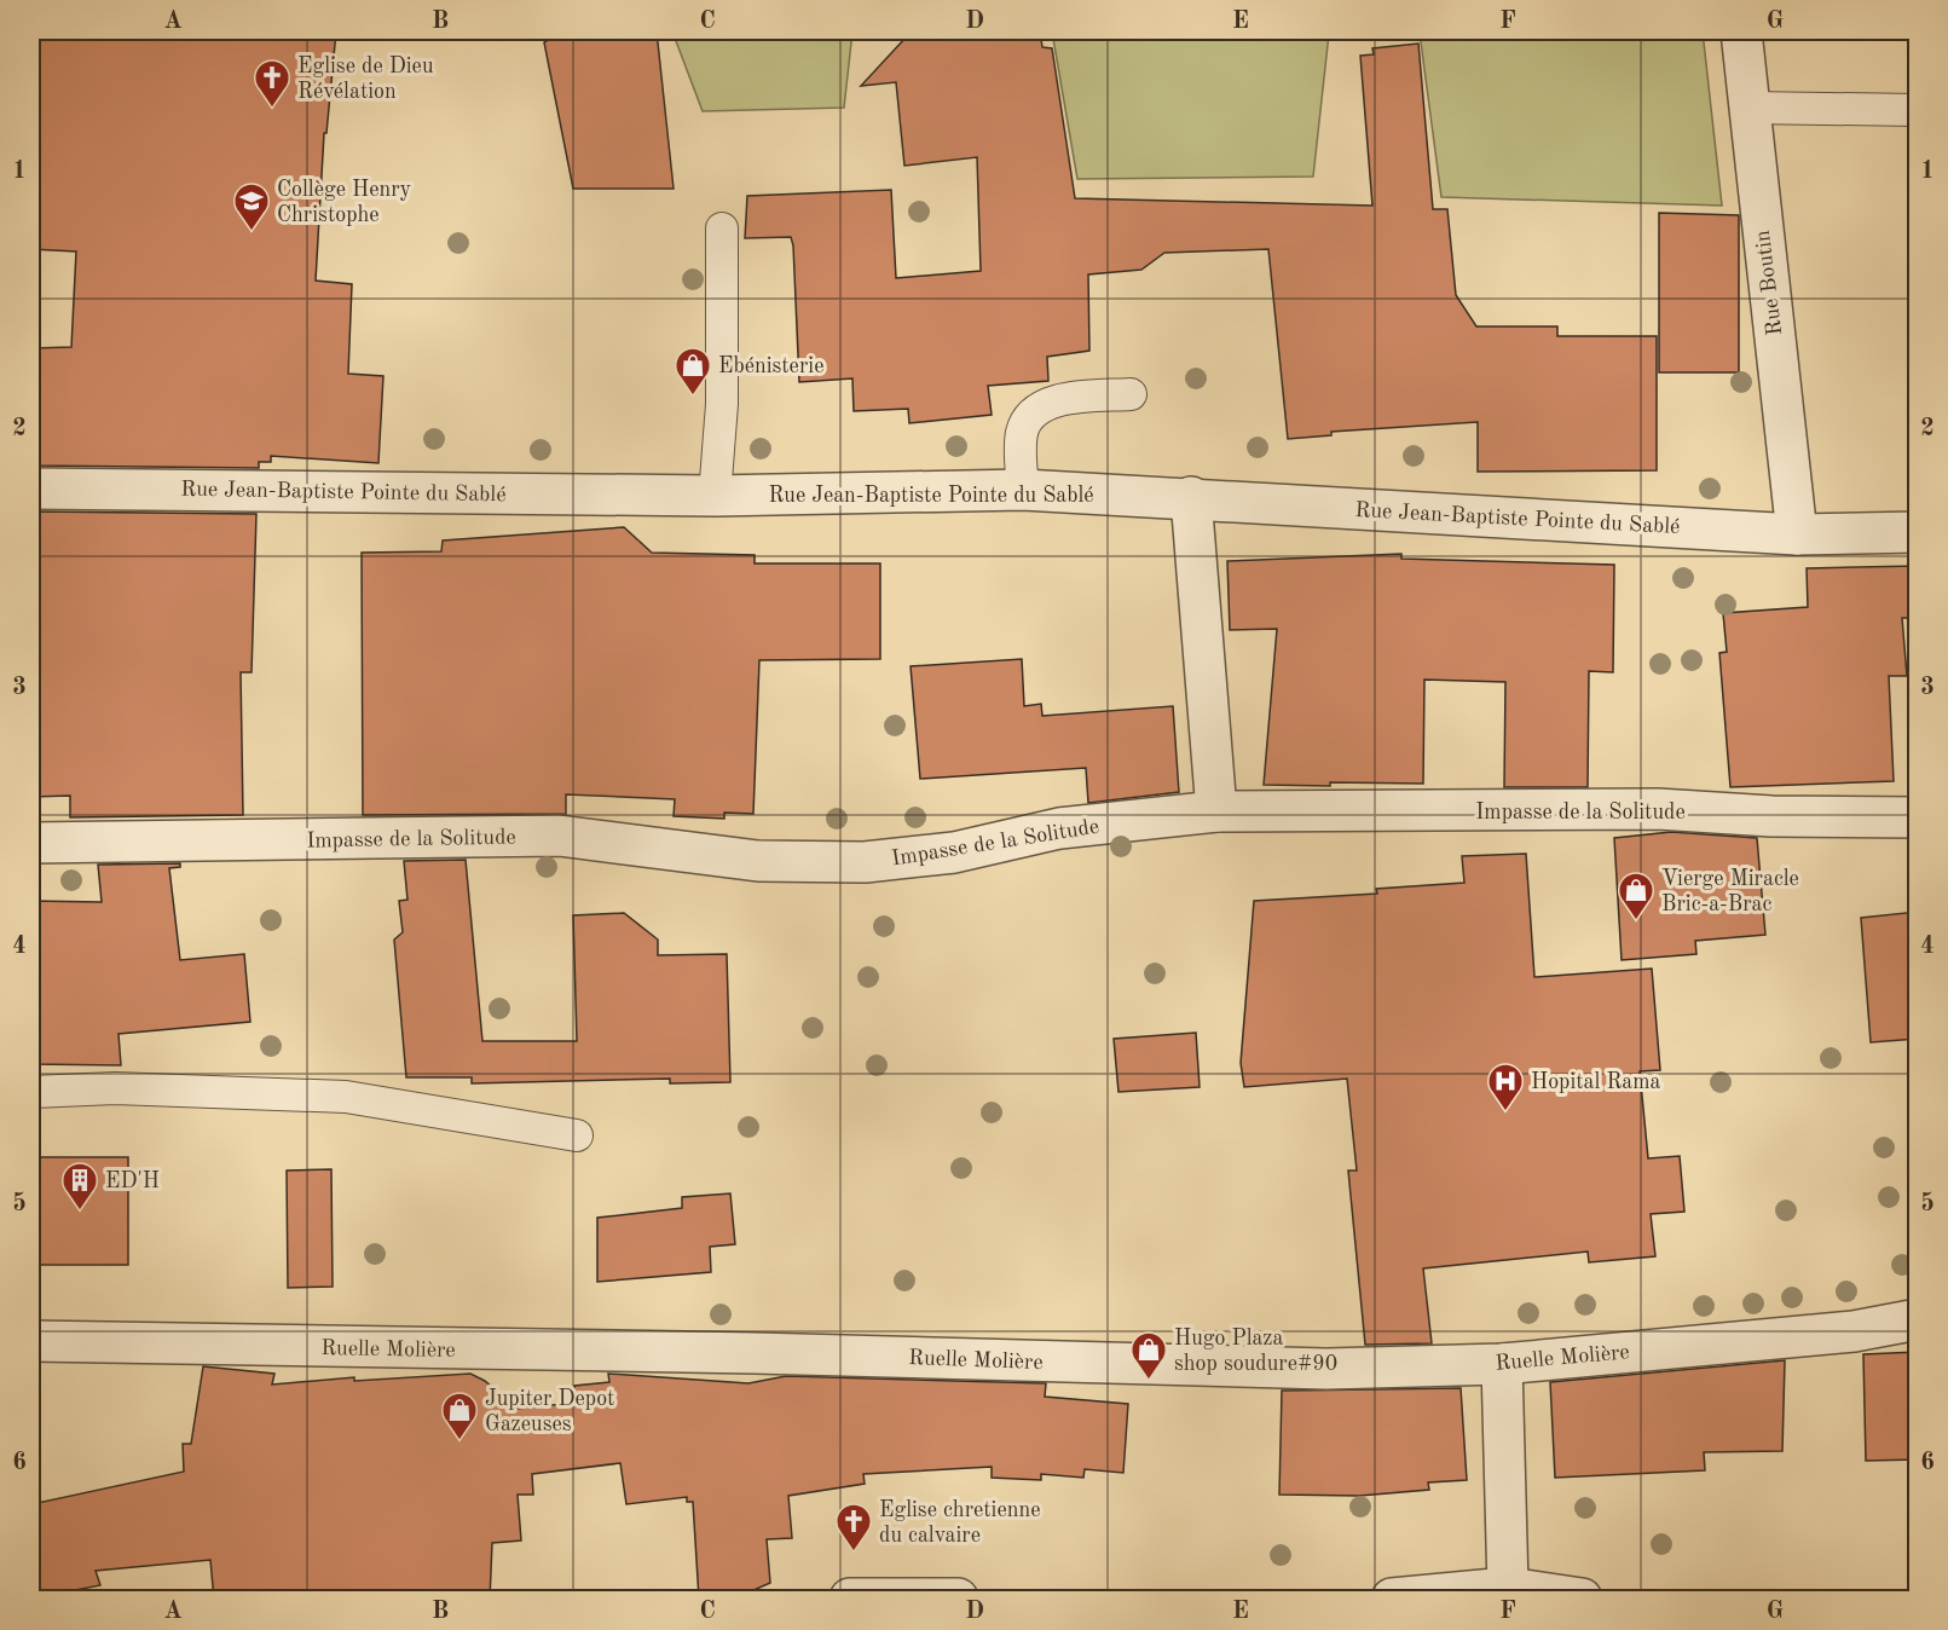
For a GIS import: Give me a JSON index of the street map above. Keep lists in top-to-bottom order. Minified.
{"streets":{"street":["Rue Boutin","Rue Jean-Baptiste Pointe du Sablé","Impasse de la Solitude","Ruelle Molière"]},"crossings":[["Rue Boutin","Rue Jean-Baptiste Pointe du Sablé"]],"places":{"church":["Eglise de Dieu Révélation","Eglise chretienne du calvaire"],"school or university":["Collège Henry Christophe"],"shop":["Ebénisterie","Vierge Miracle Bric-a-Brac","Hugo Plaza shop soudure#90","Jupiter Depot Gazeuses"],"hospital":["Hopital Rama"],"building":["ED'H"]},"grid":{"columns":["A","B","C","D","E","F","G"],"rows":["1","2","3","4","5","6"]}}
